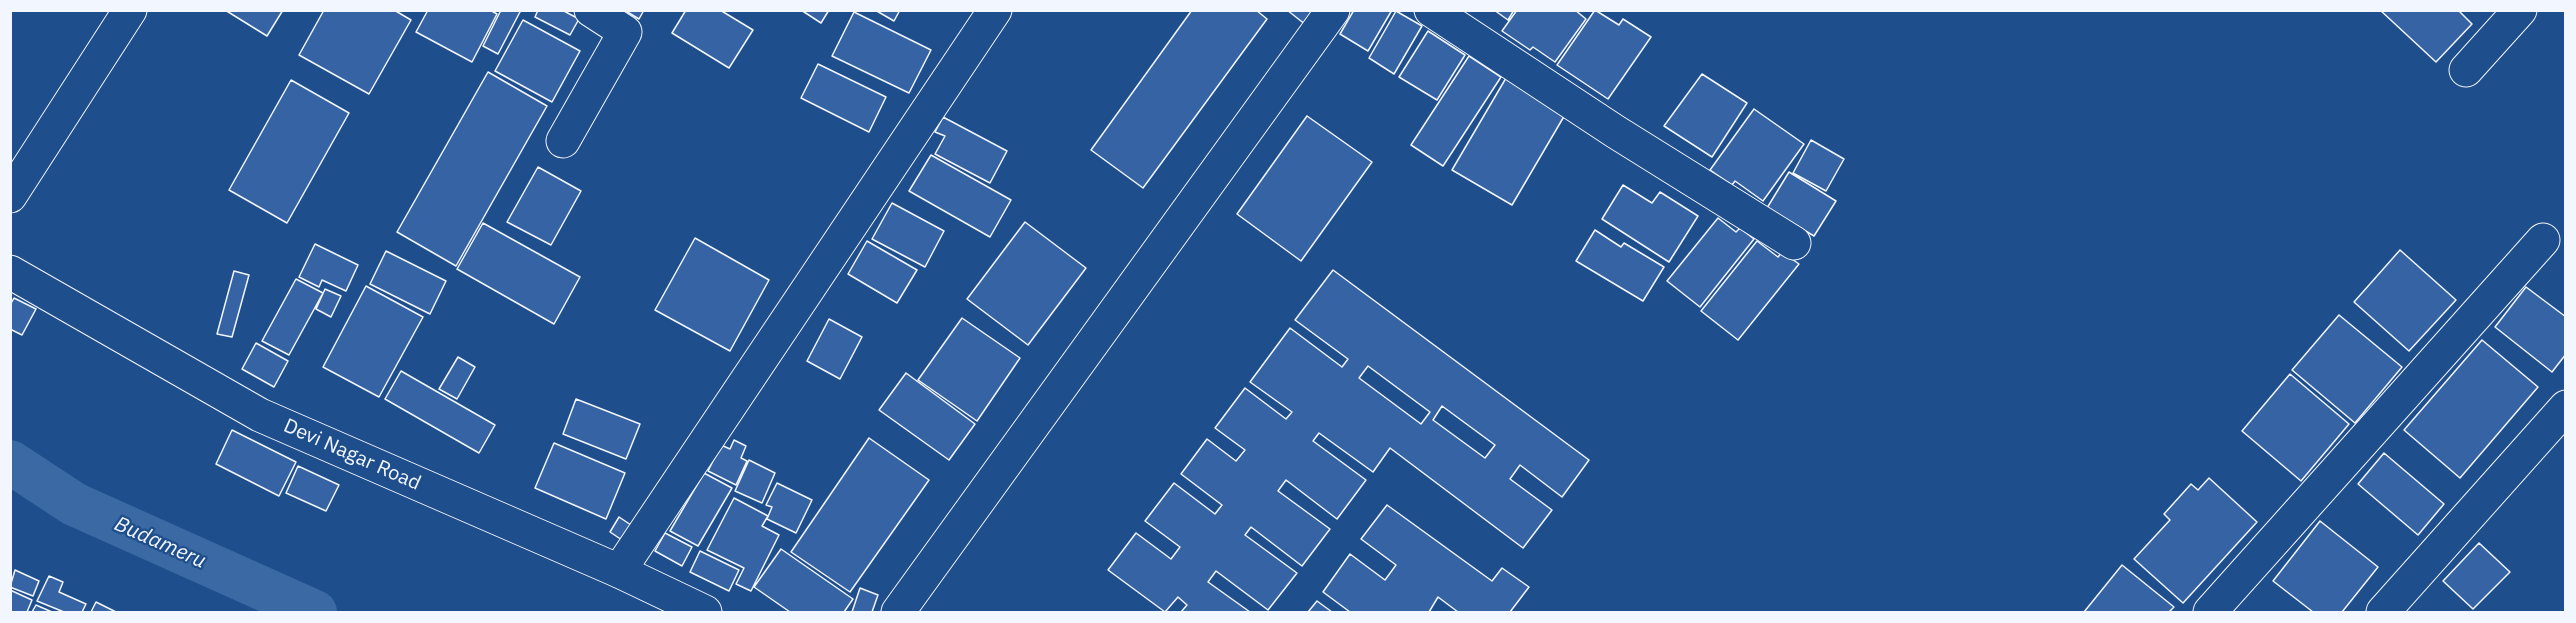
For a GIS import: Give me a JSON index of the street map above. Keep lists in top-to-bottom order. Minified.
{"streets":{"street":["Devi Nagar Road"]},"water":["Budameru"]}
